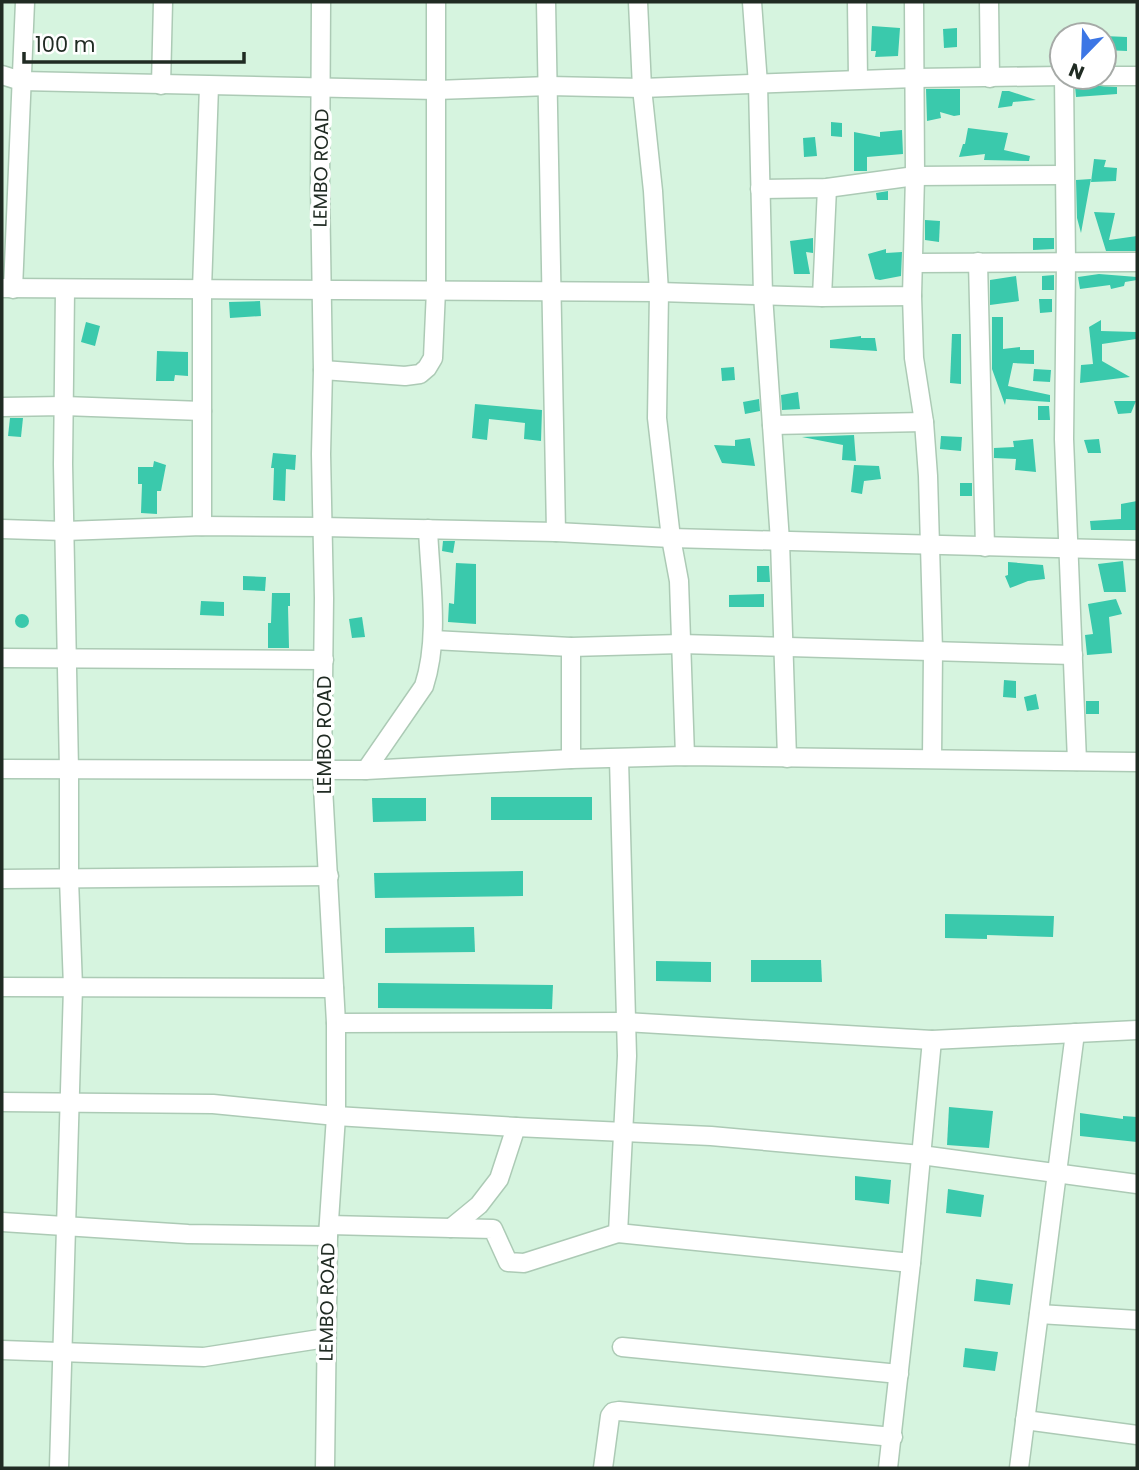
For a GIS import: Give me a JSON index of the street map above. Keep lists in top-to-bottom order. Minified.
{"streets":{"street":["LEMBO ROAD"]},"scale_bar":"100 m","north":"bottom left"}
